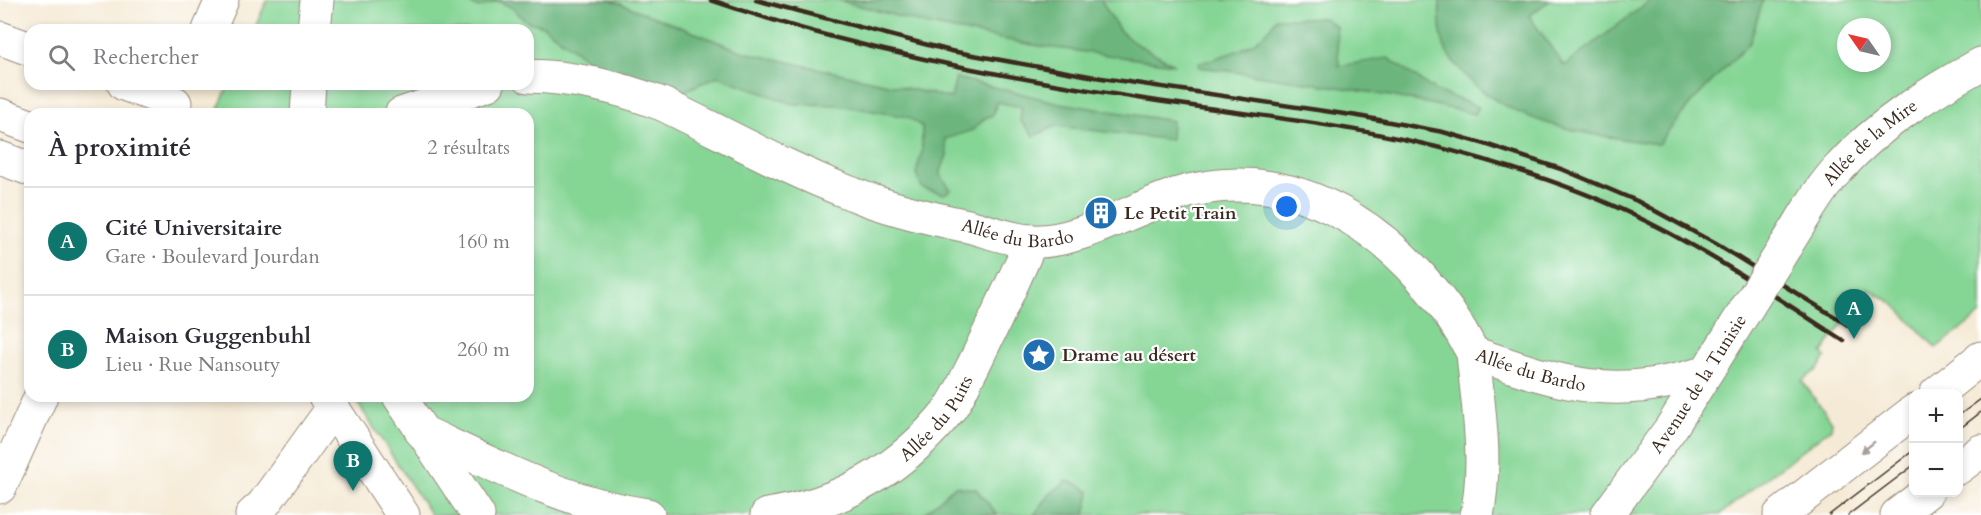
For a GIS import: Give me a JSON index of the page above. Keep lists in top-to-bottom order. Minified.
{"streets":{"street":["Allée de la Mire","Allée du Bardo","Avenue de la Tunisie","Allée du Puits"]},"crossings":[["Allée de la Mire","Avenue de la Tunisie"],["Allée du Bardo","Avenue de la Tunisie"],["Allée du Bardo","Allée du Puits"]],"places":{"building":["Le Petit Train"],"place":["Drame au désert"]},"north":"top left","page":{"search":"Rechercher","heading":["À proximité","2 résultats"],"list":[{"mark":"A","name":"Cité Universitaire","note":"Gare · Boulevard Jourdan","value":"160 m"},{"mark":"B","name":"Maison Guggenbuhl","note":"Lieu · Rue Nansouty","value":"260 m"}],"pins":["A","B"],"map_buttons":["+","−"]}}
